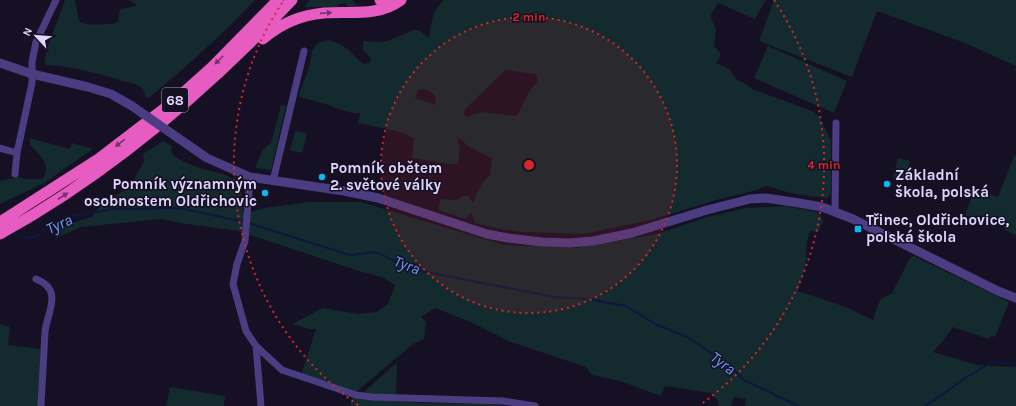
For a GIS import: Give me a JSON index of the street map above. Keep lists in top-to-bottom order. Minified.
{"streets":{"highway":["68"]},"water":["Tyra"],"places":{"other":["Pomník obětem 2. světové války","Základní škola, polská","Pomník významným osobnostem Oldřichovic"],"transit":["Třinec, Oldřichovice, polská škola"]},"north":"top left","rings":["2 min","4 min"]}
